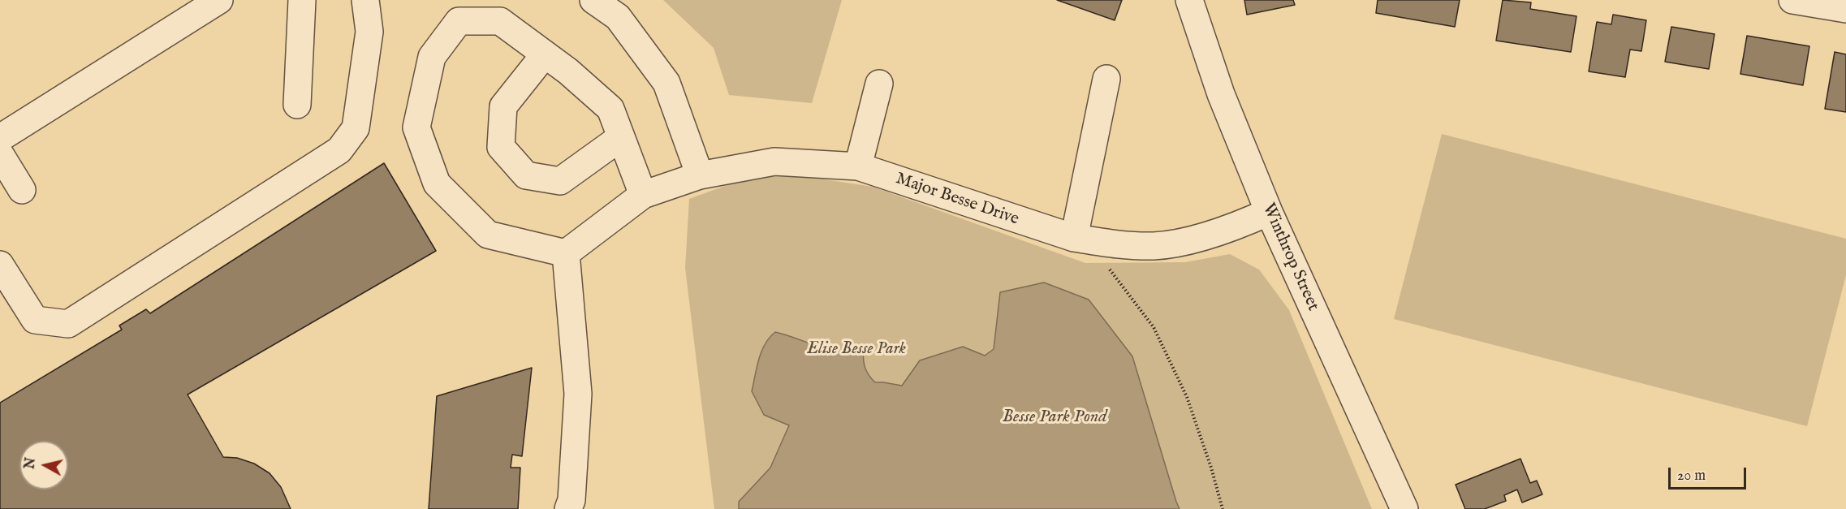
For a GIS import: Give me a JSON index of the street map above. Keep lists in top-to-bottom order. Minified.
{"streets":{"street":["Major Besse Drive","Winthrop Street"]},"crossings":[["Major Besse Drive","Winthrop Street"]],"water":["Besse Park Pond"],"parks":["Elise Besse Park"],"scale_bar":"20 m","north":"left"}
